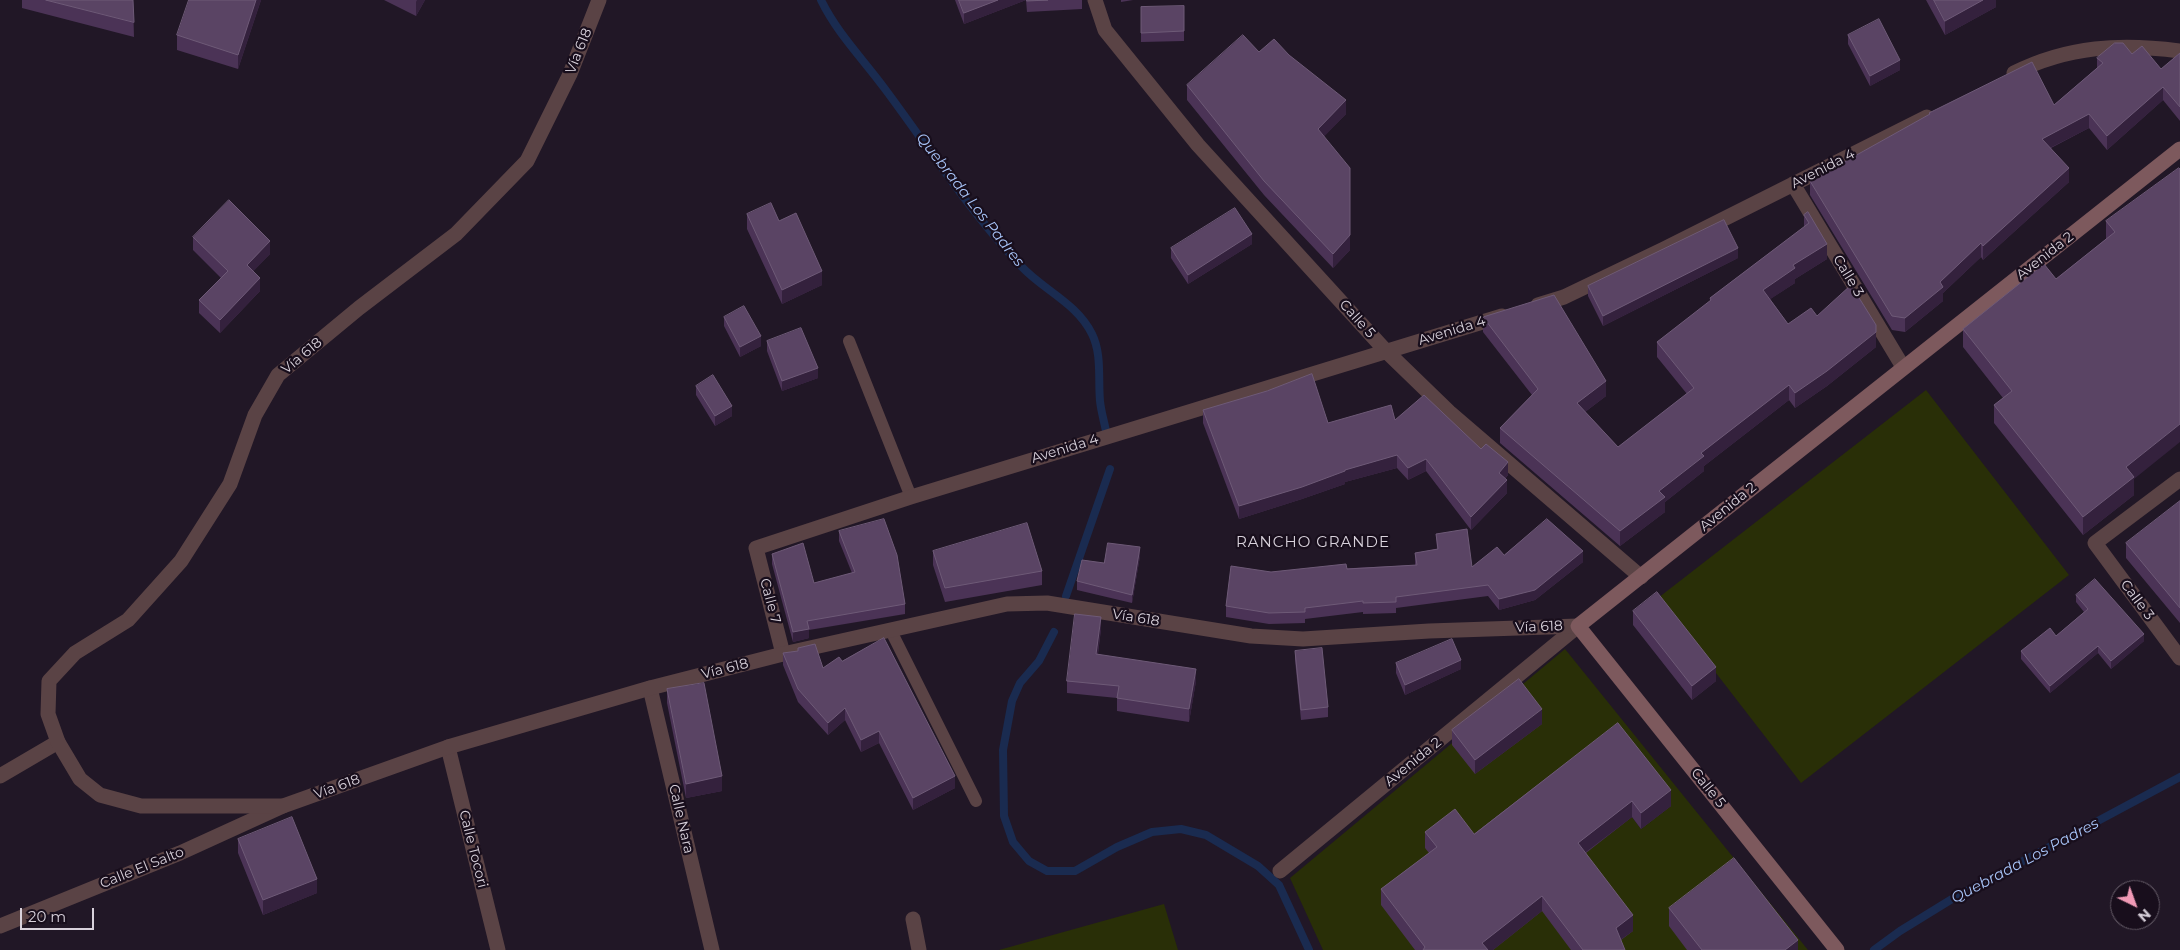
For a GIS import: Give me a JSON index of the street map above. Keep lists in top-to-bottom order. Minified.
{"streets":{"main road":["Avenida 2","Calle 5"],"street":["Vía 618","Avenida 4","Calle 3","Calle 7","Calle Nara","Calle Tocori","Calle El Salto"]},"crossings":[["Vía 618","Avenida 2"],["Vía 618","Calle 5"],["Vía 618","Calle 7"],["Vía 618","Calle Nara"],["Vía 618","Calle Tocori"],["Vía 618","Calle El Salto"],["Avenida 4","Calle 3"],["Avenida 4","Calle 5"],["Avenida 4","Calle 7"],["Avenida 2","Calle 3"],["Avenida 2","Calle 5"]],"districts":["RANCHO GRANDE"],"water":["Quebrada Los Padres"],"scale_bar":"20 m","north":"bottom right"}
